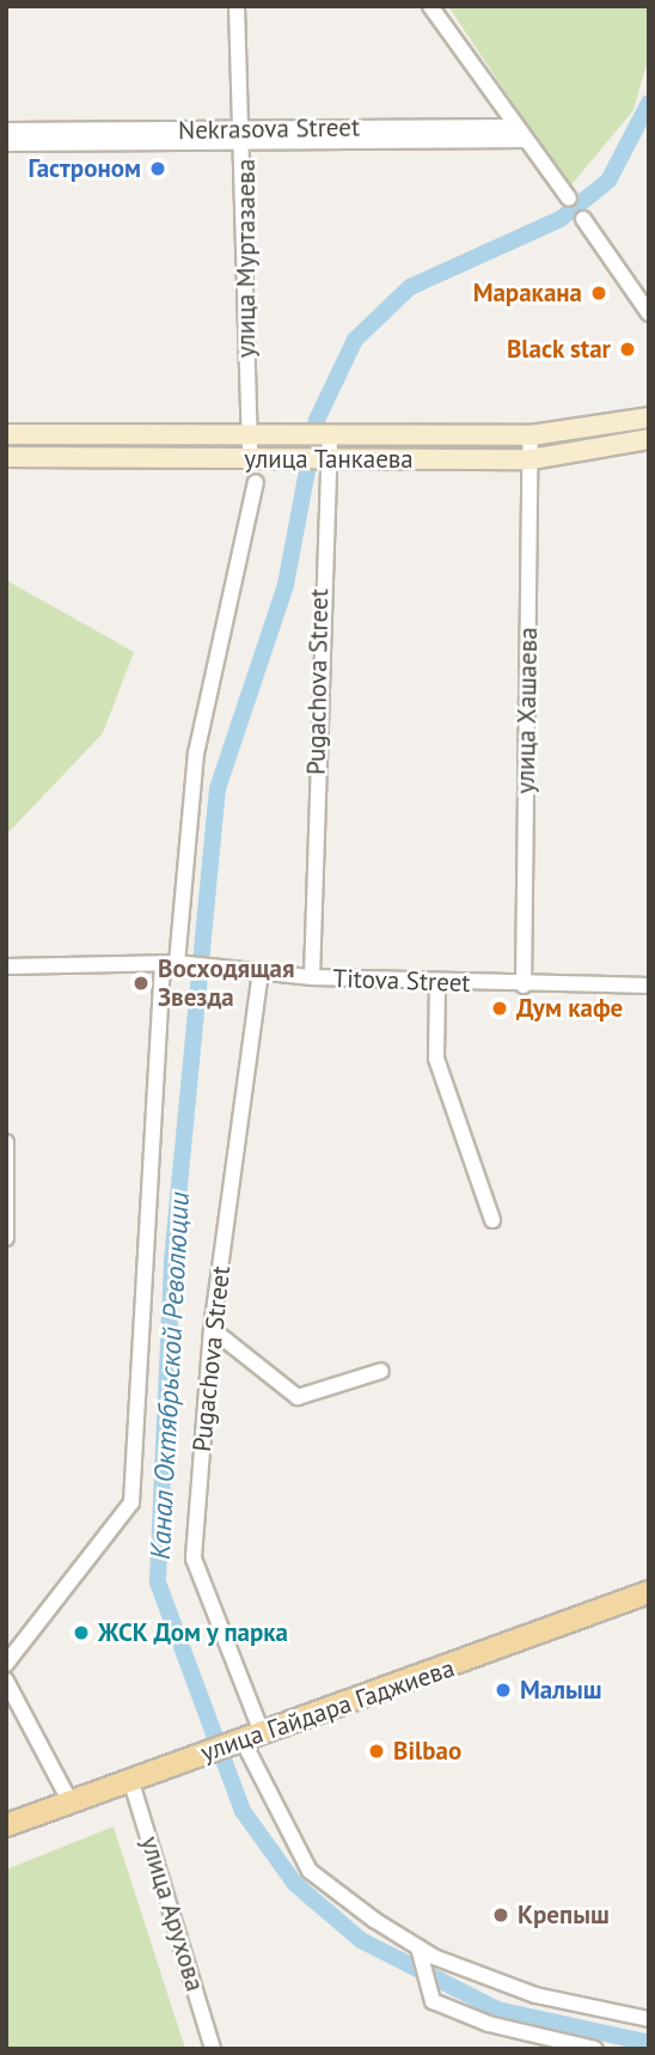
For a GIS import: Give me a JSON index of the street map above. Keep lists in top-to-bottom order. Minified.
{"streets":{"main road":["улица Танкаева","улица Гайдара Гаджиева"],"street":["Nekrasova Street","улица Муртазаева","Pugachova Street","улица Хашаева","Titova Street","улица Арухова"]},"crossings":[["Nekrasova Street","улица Муртазаева"],["улица Муртазаева","улица Танкаева"],["улица Танкаева","Pugachova Street"],["улица Танкаева","улица Хашаева"],["Pugachova Street","Titova Street"],["Pugachova Street","улица Гайдара Гаджиева"],["улица Хашаева","Titova Street"],["улица Гайдара Гаджиева","улица Арухова"]],"water":["Канал Октябрьской Революции"],"places":["Гастроном","Маракана","Black star","Восходящая Звезда","Дум кафе","ЖСК Дом у парка","Малыш","Bilbao","Крепыш"]}
